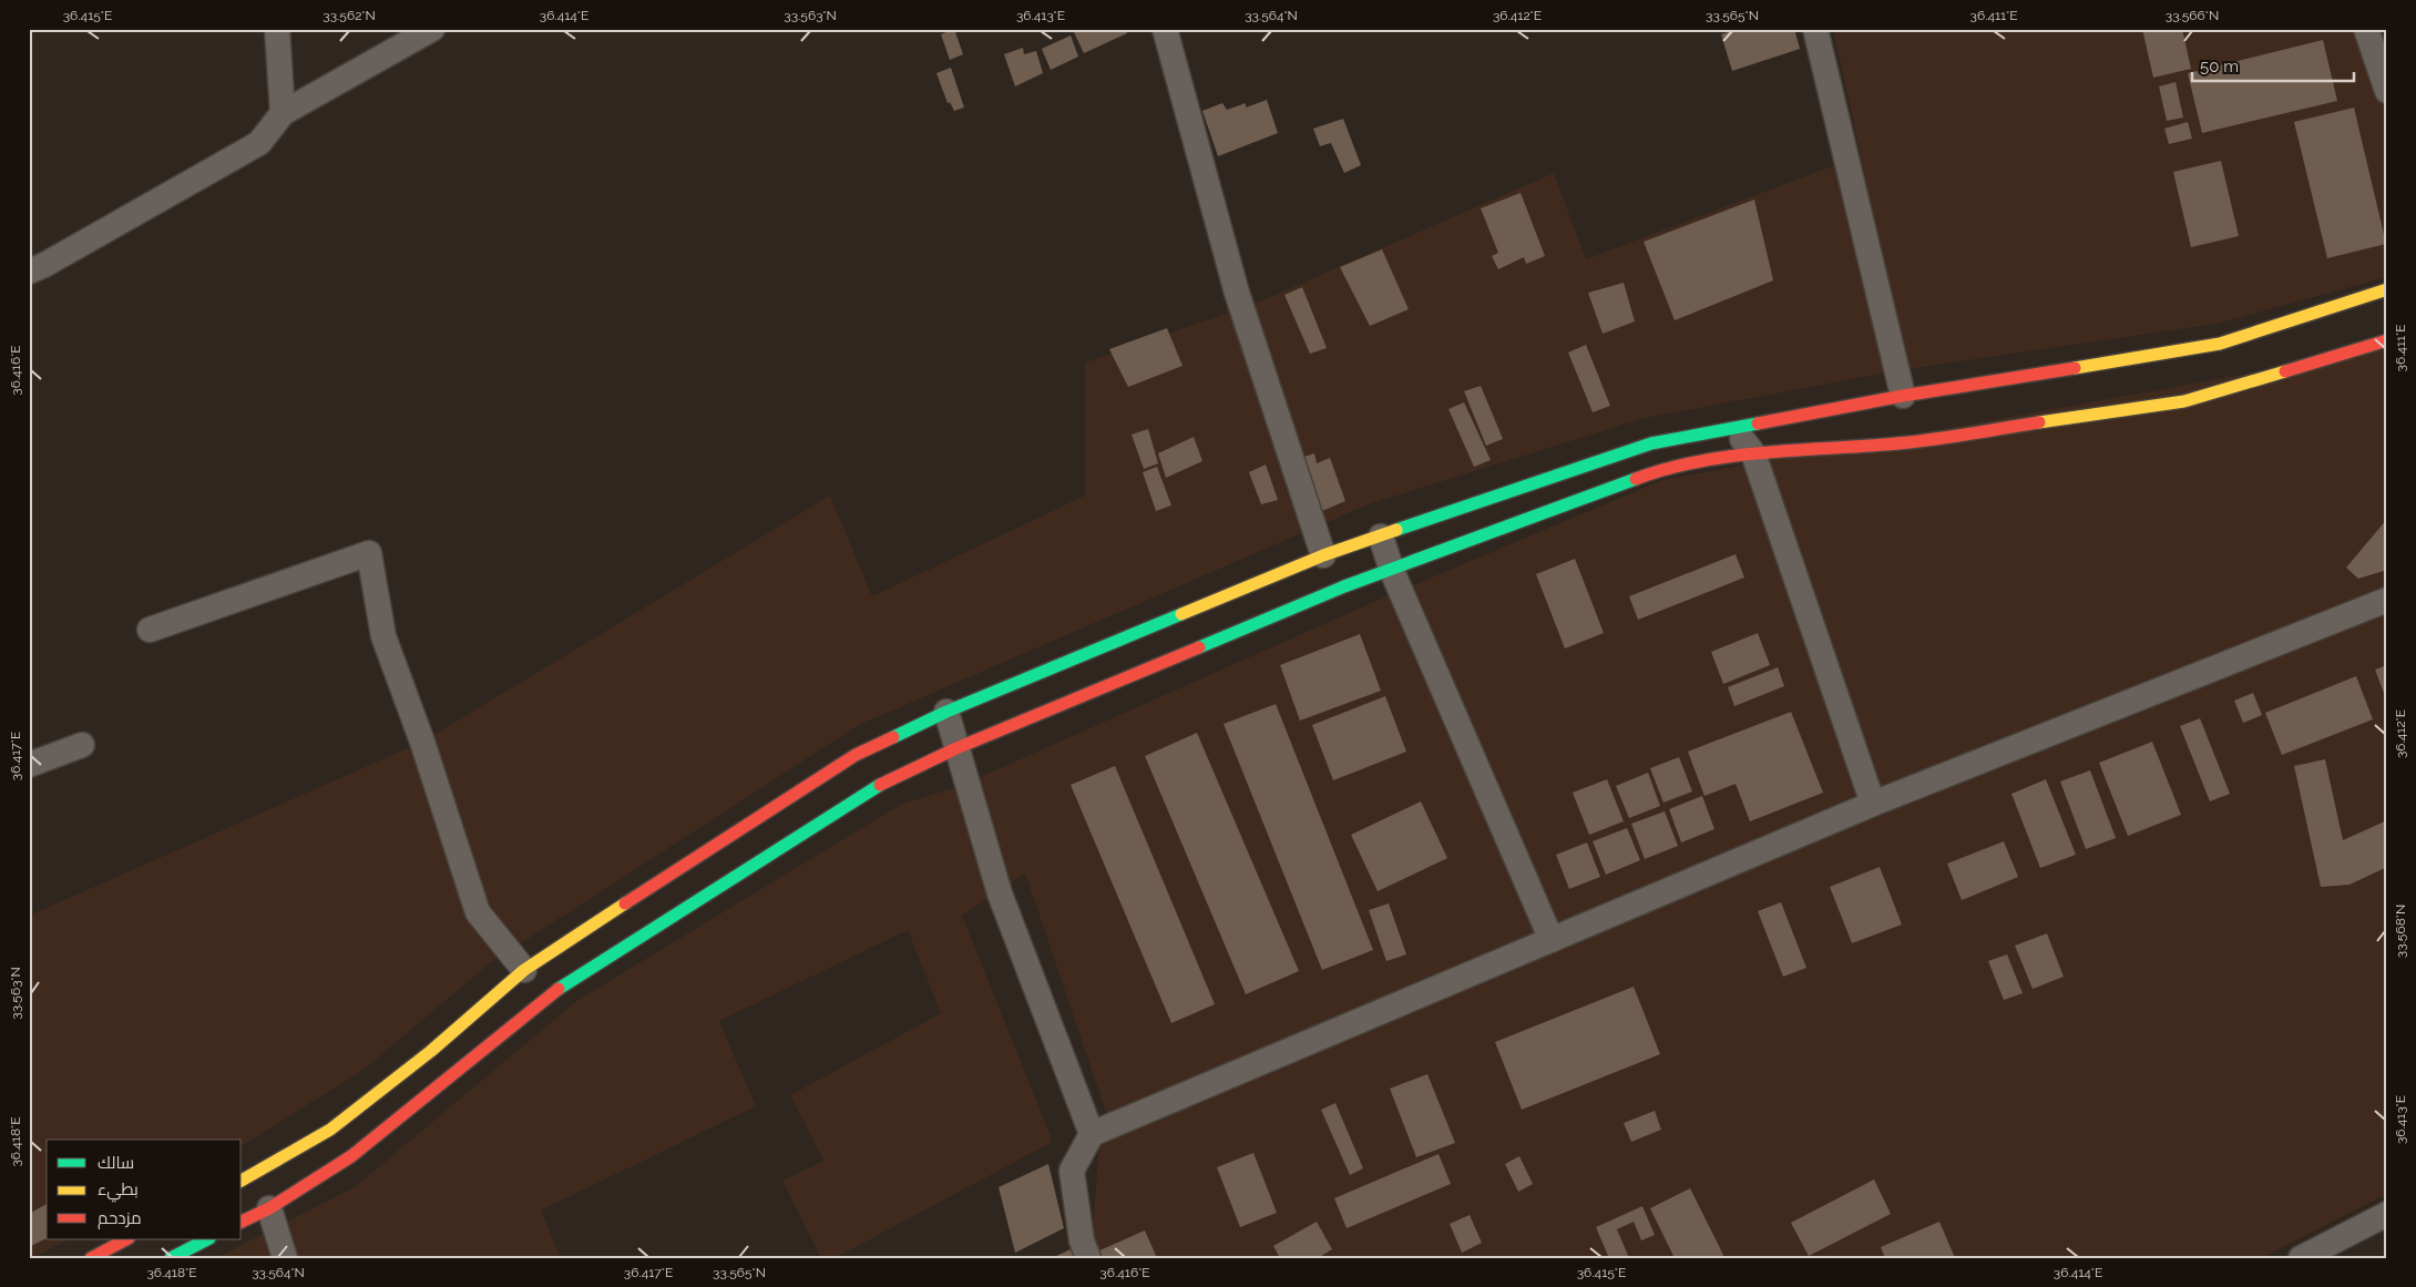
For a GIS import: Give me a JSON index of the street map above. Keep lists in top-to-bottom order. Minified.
{"legend":["سالك","بطيء","مزدحم"],"scale_bar":"50 m","coordinates":["36.415°E","33.562°N","36.414°E","33.563°N","36.413°E","33.564°N","36.412°E","33.565°N","36.411°E","33.566°N","36.416°E","36.417°E","33.568°N","36.418°E"]}
